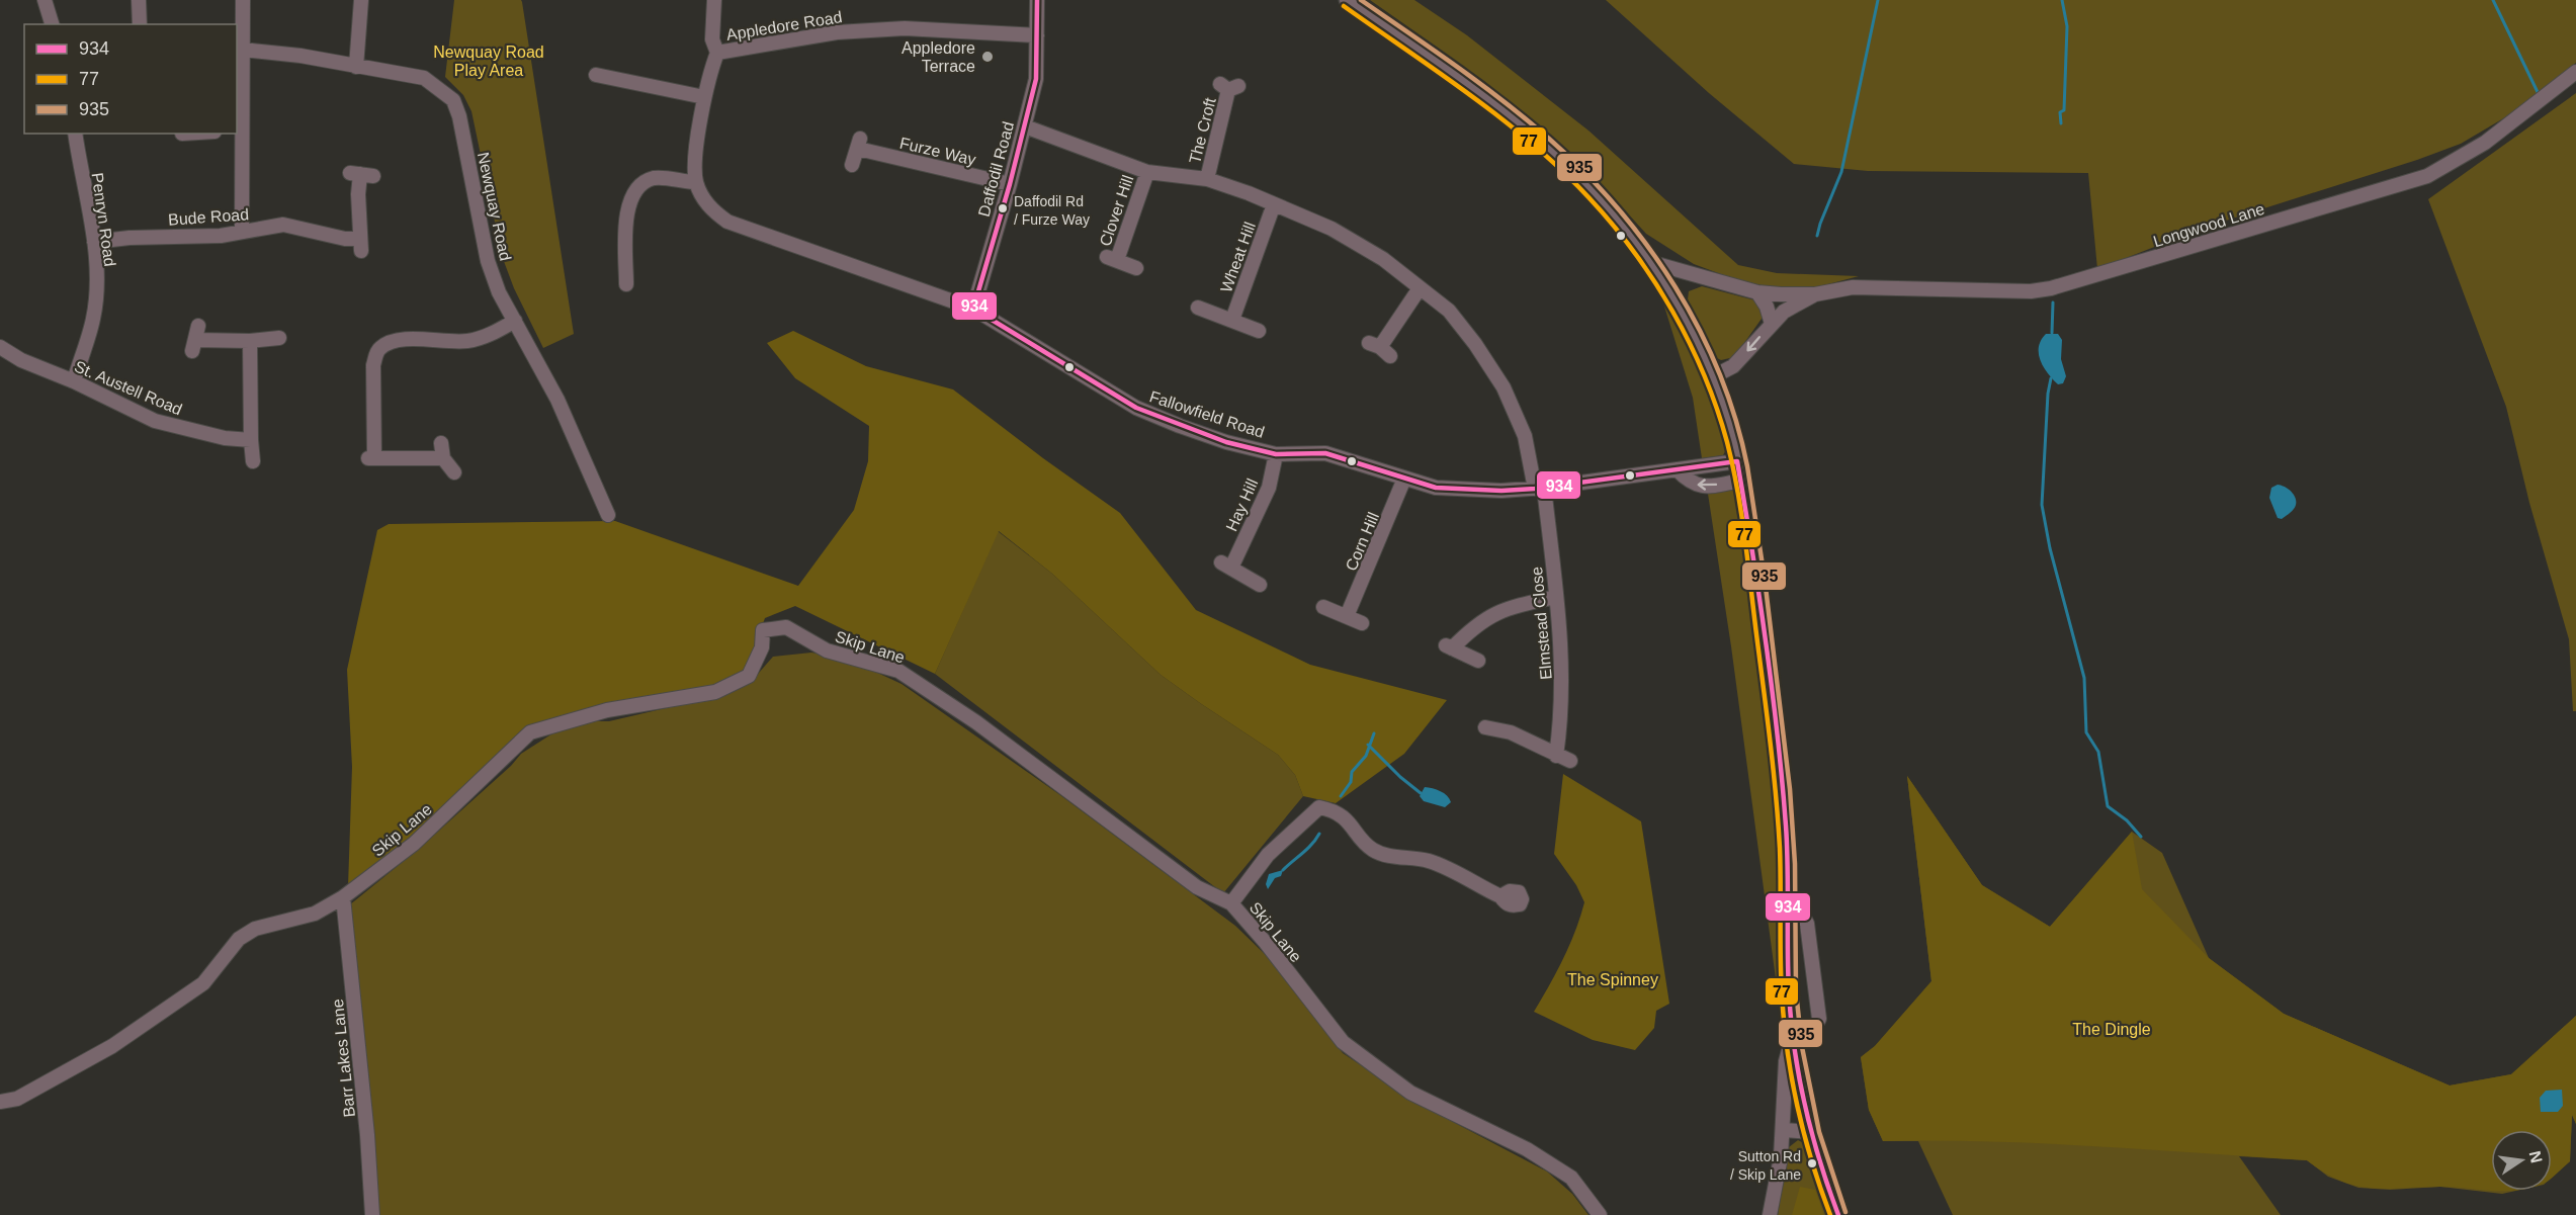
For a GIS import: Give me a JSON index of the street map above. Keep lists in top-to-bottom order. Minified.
{"streets":{"street":["Appledore Road","The Croft","Furze Way","Daffodil Road","Newquay Road","Clover Hill","Bude Road","Penryn Road","Longwood Lane","Wheat Hill","St. Austell Road","Fallowfield Road","Hay Hill","Corn Hill","Elmstead Close","Skip Lane","Barr Lakes Lane"]},"crossings":[["Appledore Road","Daffodil Road"],["Appledore Road","Fallowfield Road"],["The Croft","Elmstead Close"],["Furze Way","Daffodil Road"],["Daffodil Road","Fallowfield Road"],["Daffodil Road","Elmstead Close"],["Clover Hill","Elmstead Close"],["Bude Road","Penryn Road"],["Penryn Road","St. Austell Road"],["Wheat Hill","Elmstead Close"],["Fallowfield Road","Hay Hill"],["Fallowfield Road","Corn Hill"],["Fallowfield Road","Elmstead Close"],["Skip Lane","Barr Lakes Lane"]],"parks":["Newquay Road Play Area","The Spinney","The Dingle"],"places":["Appledore Terrace","Daffodil Rd / Furze Way","Sutton Rd / Skip Lane"],"lines":["transit line 934","transit line 935","transit line 77"],"legend":["934","77","935"],"north":"right"}
